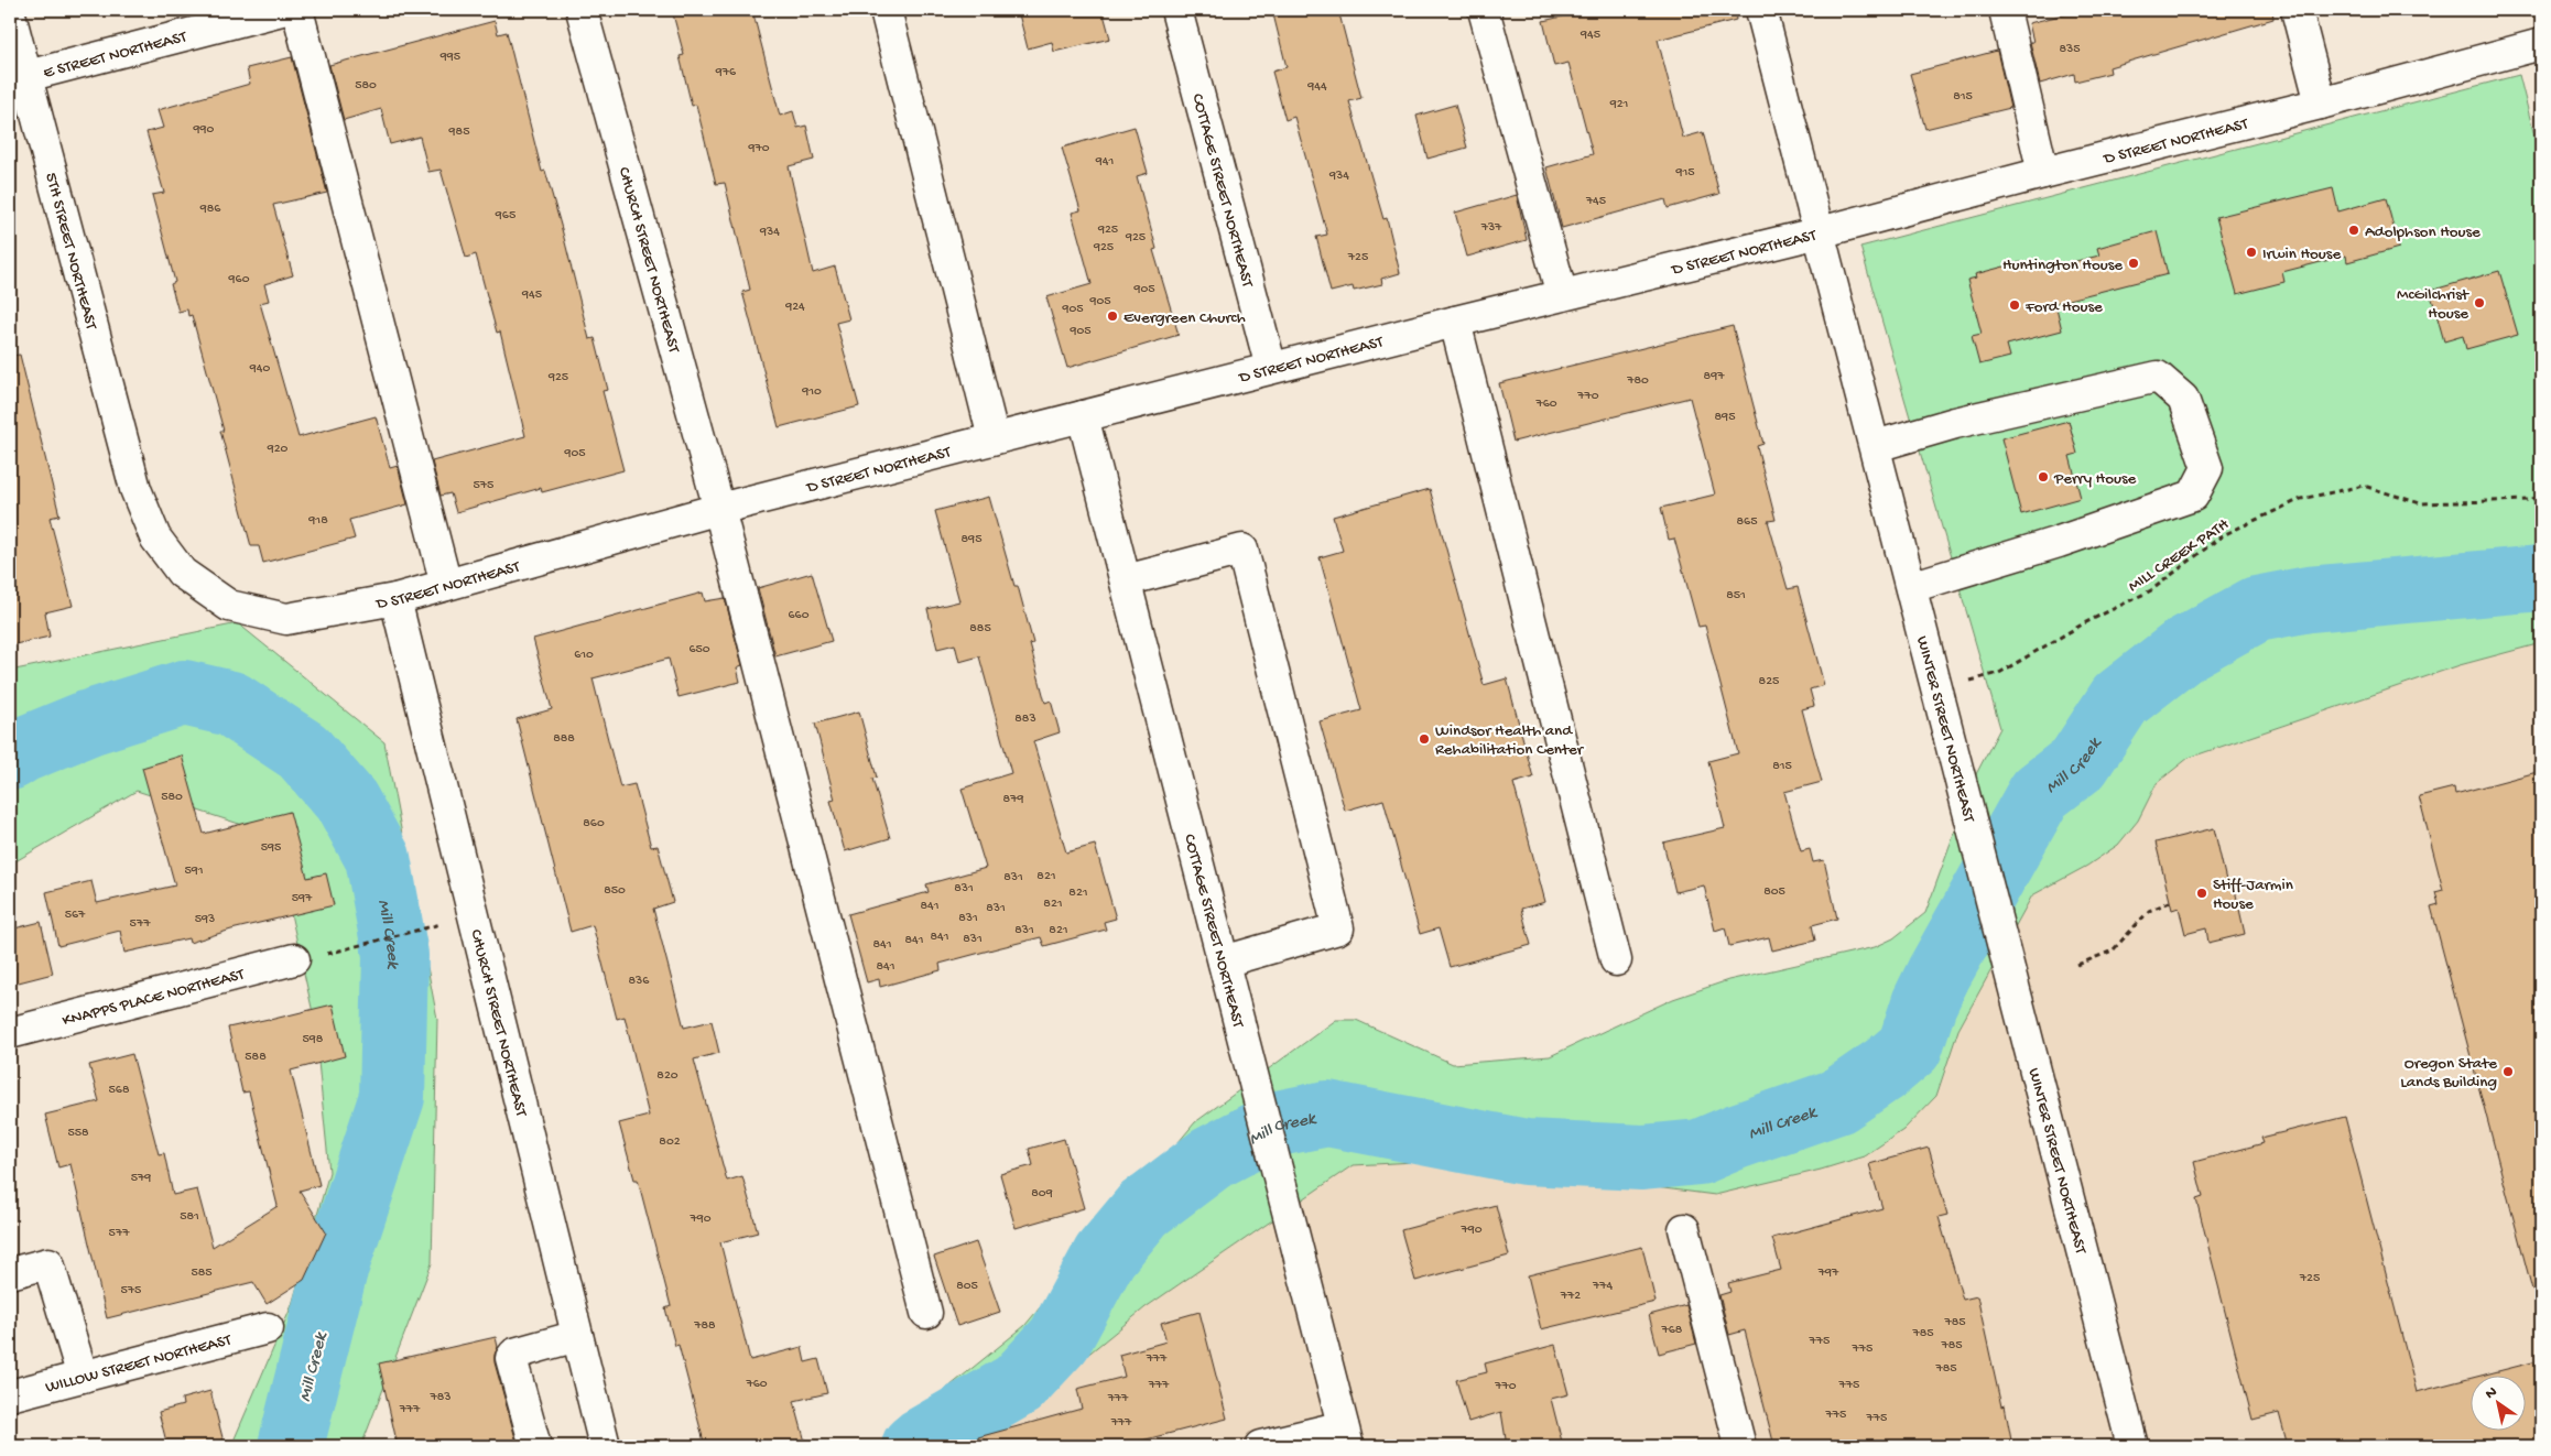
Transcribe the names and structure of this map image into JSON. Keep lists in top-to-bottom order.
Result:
{
  "streets": {
    "street": [
      "E STREET NORTHEAST",
      "D STREET NORTHEAST",
      "COTTAGE STREET NORTHEAST",
      "5TH STREET NORTHEAST",
      "CHURCH STREET NORTHEAST",
      "WINTER STREET NORTHEAST",
      "KNAPPS PLACE NORTHEAST",
      "WILLOW STREET NORTHEAST"
    ],
    "path": ["MILL CREEK PATH"]
  },
  "crossings": [
    ["E STREET NORTHEAST", "5TH STREET NORTHEAST"],
    ["D STREET NORTHEAST", "COTTAGE STREET NORTHEAST"],
    ["D STREET NORTHEAST", "5TH STREET NORTHEAST"],
    ["D STREET NORTHEAST", "CHURCH STREET NORTHEAST"],
    ["D STREET NORTHEAST", "WINTER STREET NORTHEAST"],
    ["MILL CREEK PATH", "WINTER STREET NORTHEAST"]
  ],
  "water": ["Mill Creek"],
  "places": [
    "Adolphson House",
    "Irwin House",
    "Huntington House",
    "McGilchrist House",
    "Ford House",
    "Evergreen Church",
    "Perry House",
    "Windsor Health and Rehabilitation Center",
    "Stiff-Jarmin House",
    "Oregon State Lands Building"
  ],
  "house_numbers": [
    "945",
    "835",
    "995",
    "976",
    "580",
    "944",
    "815",
    "921",
    "990",
    "985",
    "970",
    "941",
    "915",
    "934",
    "745",
    "986",
    "965",
    "737",
    "925",
    "934",
    "925",
    "925",
    "725",
    "960",
    "905",
    "945",
    "905",
    "924",
    "905",
    "905",
    "940",
    "897",
    "925",
    "780",
    "910",
    "770",
    "760",
    "895",
    "920",
    "905",
    "575",
    "918",
    "865",
    "895",
    "851",
    "660",
    "885",
    "650",
    "610",
    "825",
    "883",
    "888",
    "815",
    "580",
    "879",
    "860",
    "595",
    "591",
    "821",
    "831",
    "831",
    "850",
    "805",
    "821",
    "597",
    "821",
    "841",
    "831",
    "567",
    "831",
    "593",
    "577",
    "831",
    "821",
    "841",
    "831",
    "841",
    "841",
    "841",
    "836",
    "598",
    "588",
    "820",
    "568",
    "558",
    "802",
    "579",
    "809",
    "581",
    "790",
    "790",
    "577",
    "585",
    "797",
    "725",
    "805",
    "774",
    "575",
    "772",
    "785",
    "788",
    "768",
    "785",
    "775",
    "785",
    "775",
    "777",
    "785",
    "760",
    "777",
    "775",
    "770",
    "783",
    "777",
    "777",
    "775",
    "775",
    "777"
  ],
  "north": "top left"
}
